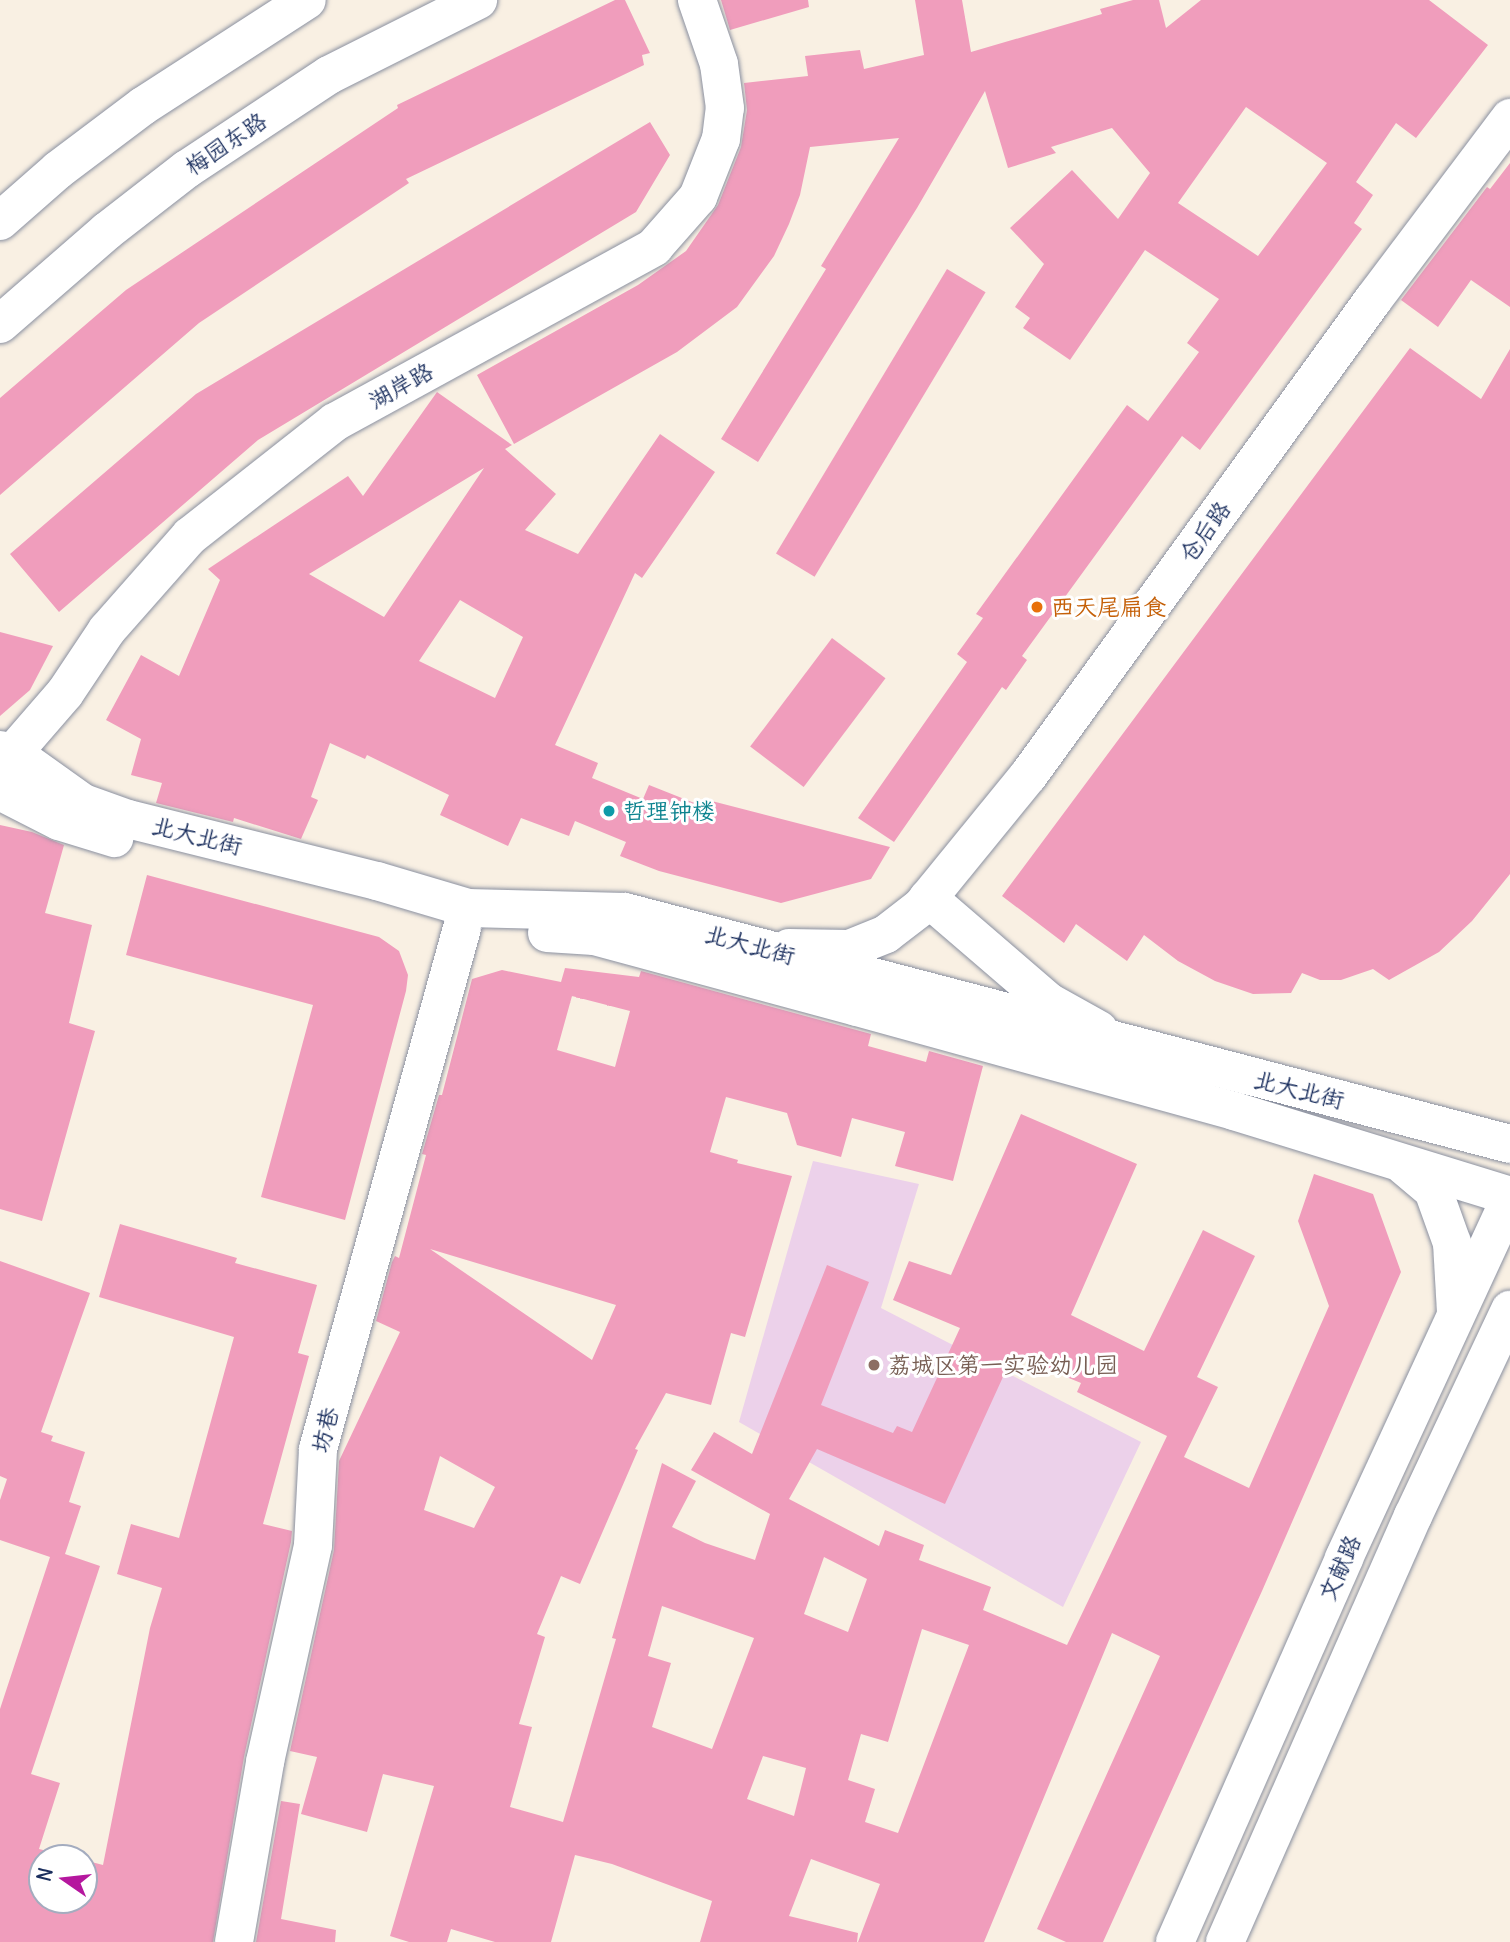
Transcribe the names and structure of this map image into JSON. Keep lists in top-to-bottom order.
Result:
{
  "streets": {
    "main road": [
      "梅园东路",
      "湖岸路",
      "仓后路",
      "北大北街",
      "坊巷",
      "文献路"
    ]
  },
  "crossings": [
    ["湖岸路", "北大北街"],
    ["仓后路", "北大北街"],
    ["北大北街", "坊巷"],
    ["北大北街", "文献路"]
  ],
  "places": ["西天尾扁食", "哲理钟楼", "荔城区第一实验幼儿园"],
  "north": "left"
}
